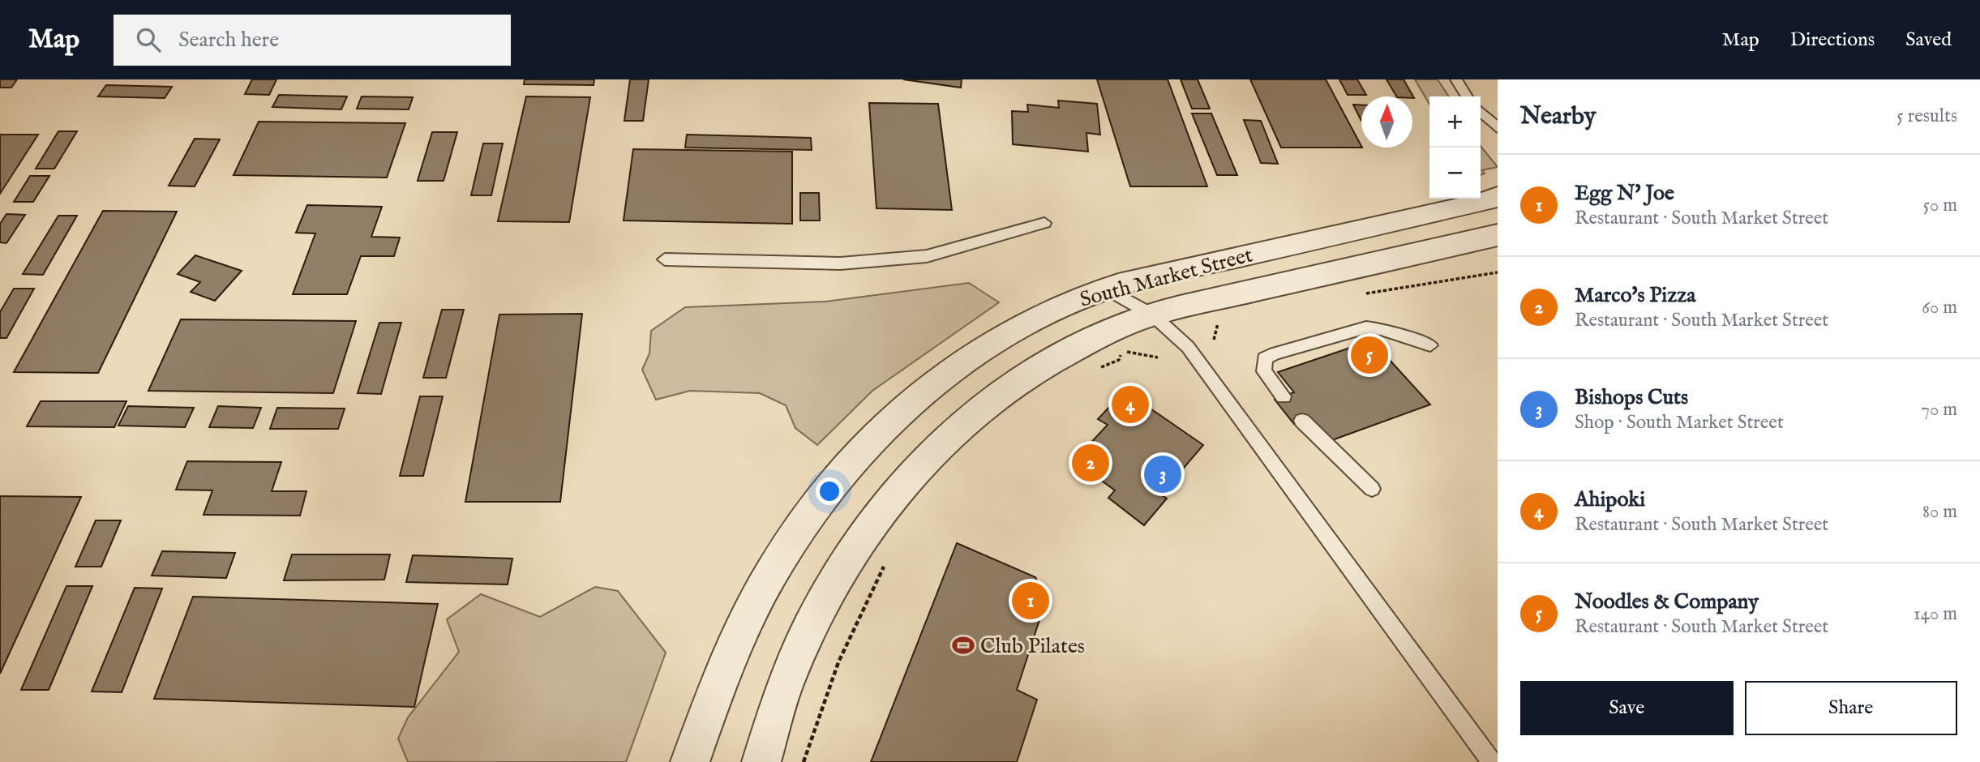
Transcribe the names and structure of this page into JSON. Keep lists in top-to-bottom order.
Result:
{
  "streets": {
    "street": ["South Market Street"]
  },
  "places": {
    "sports": ["Club Pilates"]
  },
  "north": "top",
  "page": {
    "header": "Map",
    "search": "Search here",
    "nav": ["Map", "Directions", "Saved"],
    "heading": ["Nearby", "5 results"],
    "map_buttons": ["+", "−"],
    "list": [
      {
        "mark": "1",
        "name": "Egg N' Joe",
        "note": "Restaurant · South Market Street",
        "value": "50 m"
      },
      {
        "mark": "2",
        "name": "Marco's Pizza",
        "note": "Restaurant · South Market Street",
        "value": "60 m"
      },
      {
        "mark": "3",
        "name": "Bishops Cuts",
        "note": "Shop · South Market Street",
        "value": "70 m"
      },
      {
        "mark": "4",
        "name": "Ahipoki",
        "note": "Restaurant · South Market Street",
        "value": "80 m"
      },
      {
        "mark": "5",
        "name": "Noodles & Company",
        "note": "Restaurant · South Market Street",
        "value": "140 m"
      }
    ],
    "pins": [
      "5",
      "4",
      "2",
      "3",
      "1"
    ],
    "buttons": ["Save", "Share"]
  }
}
